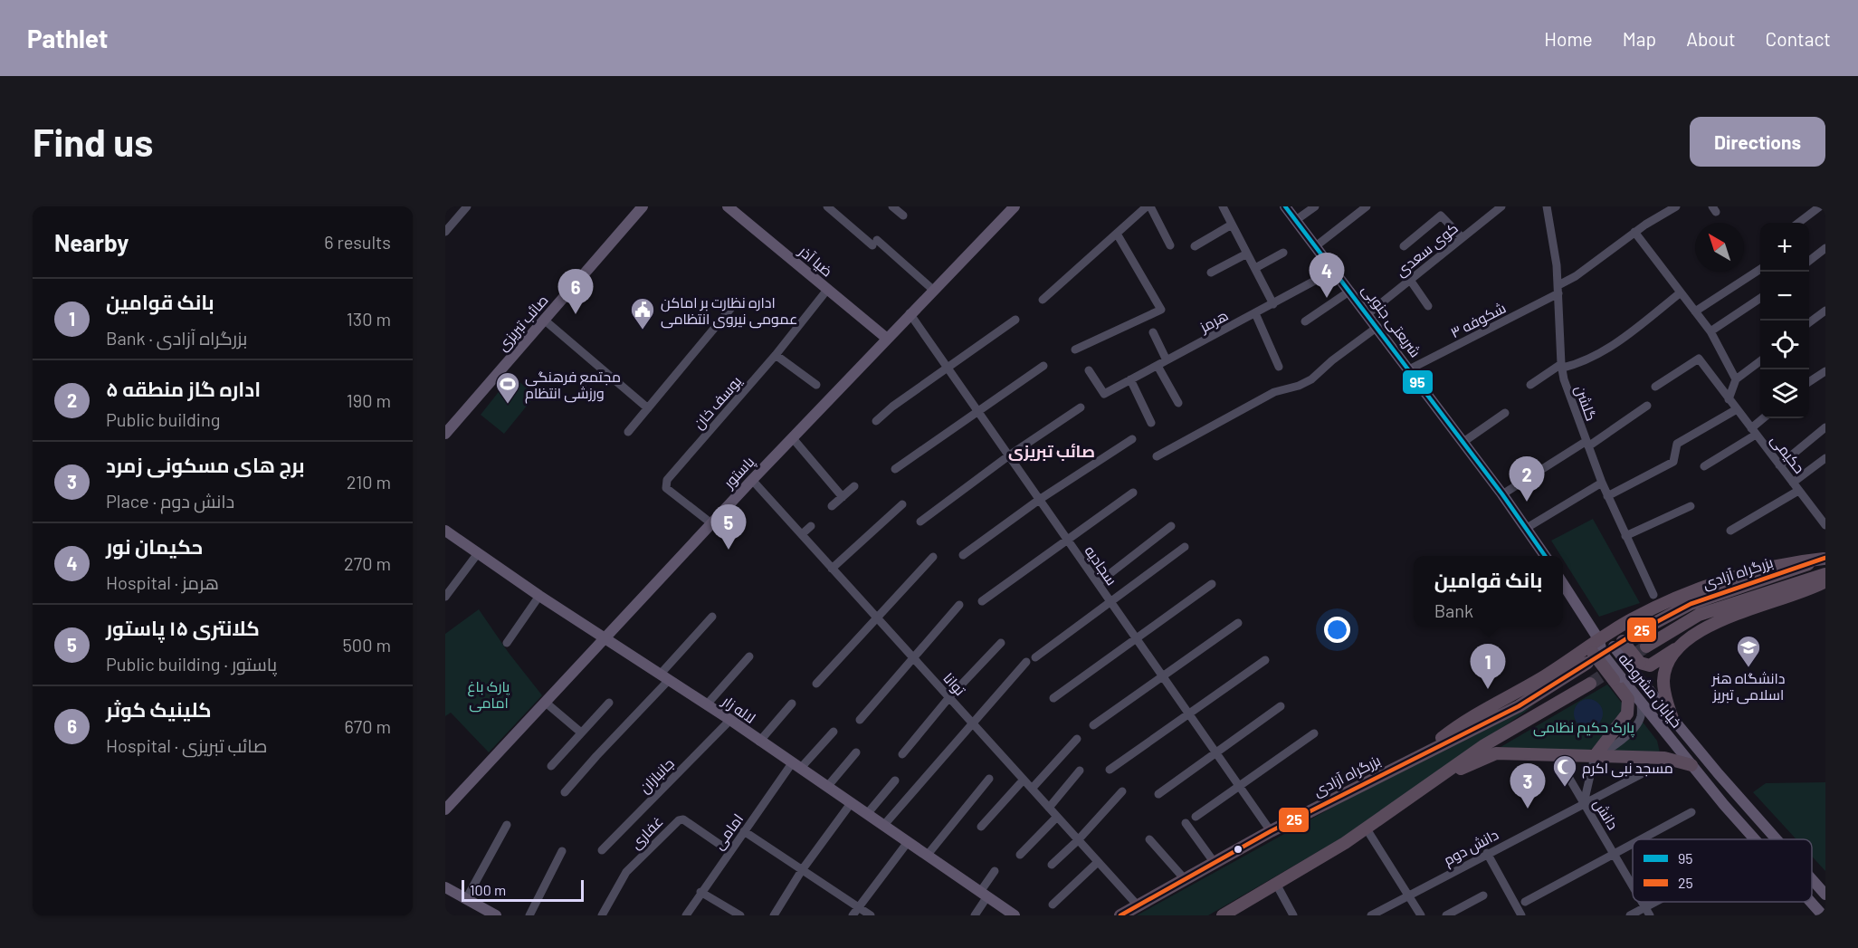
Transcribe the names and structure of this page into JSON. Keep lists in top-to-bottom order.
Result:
{
  "streets": {
    "highway": ["بزرگراه آزادی"],
    "main road": [
      "ضیا آذر",
      "شریعتی جنوبی",
      "صائب تبریزی",
      "پاستور",
      "خیابان مشروطه",
      "لاله زار"
    ],
    "street": [
      "کوی سعدی",
      "شکوفه ۳",
      "هرمز",
      "یوسف خان",
      "گلشن",
      "حکیمی",
      "سجادیه",
      "توانا",
      "جانبازان",
      "دانش",
      "امامی",
      "غفاری",
      "دانش دوم"
    ]
  },
  "crossings": [
    ["کوی سعدی", "شریعتی جنوبی"],
    ["ضیا آذر", "یوسف خان"],
    ["ضیا آذر", "پاستور"],
    ["شکوفه ۳", "شریعتی جنوبی"],
    ["شکوفه ۳", "گلشن"],
    ["هرمز", "شریعتی جنوبی"],
    ["یوسف خان", "پاستور"],
    ["پاستور", "سجادیه"],
    ["پاستور", "توانا"],
    ["پاستور", "لاله زار"],
    ["سجادیه", "بزرگراه آزادی"],
    ["بزرگراه آزادی", "توانا"],
    ["بزرگراه آزادی", "خیابان مشروطه"],
    ["لاله زار", "جانبازان"],
    ["لاله زار", "امامی"],
    ["دانش", "دانش دوم"],
    ["امامی", "غفاری"]
  ],
  "districts": ["صائب تبریزی"],
  "parks": ["پارک باغ امامی", "پارک حکیم نظامی"],
  "places": {
    "public building": ["اداره نظارت بر اماکن عمومی نیروی انتظامی"],
    "sports": ["مجتمع فرهنگی ورزشی انتظام"],
    "school or university": ["دانشگاه هنر اسلامی تبریز"],
    "mosque": ["مسجد نبی اکرم"]
  },
  "lines": ["transit line 95", "transit line 25"],
  "legend": ["95", "25"],
  "scale_bar": "100 m",
  "north": "top left",
  "page": {
    "header": "Pathlet",
    "nav": [
      "Home",
      "Map",
      "About",
      "Contact"
    ],
    "buttons": "Directions",
    "title": "Find us",
    "heading": ["Nearby", "6 results"],
    "map_buttons": ["+", "−"],
    "pins": [
      "4",
      "6",
      "2",
      "5",
      "1",
      "3"
    ],
    "list": [
      {
        "mark": "1",
        "name": "بانک قوامین",
        "note": "Bank · بزرگراه آزادی",
        "value": "130 m"
      },
      {
        "mark": "2",
        "name": "اداره گاز منطقه ۵",
        "note": "Public building",
        "value": "190 m"
      },
      {
        "mark": "3",
        "name": "برج های مسکونی زمرد",
        "note": "Place · دانش دوم",
        "value": "210 m"
      },
      {
        "mark": "4",
        "name": "حکیمان نور",
        "note": "Hospital · هرمز",
        "value": "270 m"
      },
      {
        "mark": "5",
        "name": "کلانتری ۱۵ پاستور",
        "note": "Public building · پاستور",
        "value": "500 m"
      },
      {
        "mark": "6",
        "name": "کلینیک کوثر",
        "note": "Hospital · صائب تبریزی",
        "value": "670 m"
      }
    ],
    "popup": ["بانک قوامین", "Bank"],
    "scale": "100 m"
  }
}
